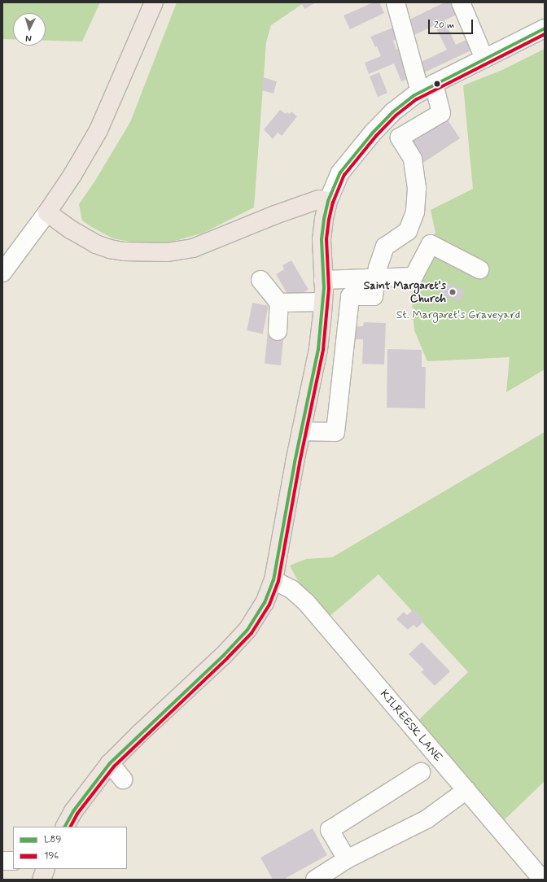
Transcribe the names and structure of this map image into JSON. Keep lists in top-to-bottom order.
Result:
{
  "streets": {
    "street": ["KILREESK LANE"]
  },
  "parks": ["St. Margaret's Graveyard"],
  "places": ["Saint Margaret's Church"],
  "lines": ["transit line L89", "transit line 196"],
  "legend": ["L89", "196"],
  "scale_bar": "20 m",
  "north": "bottom"
}
